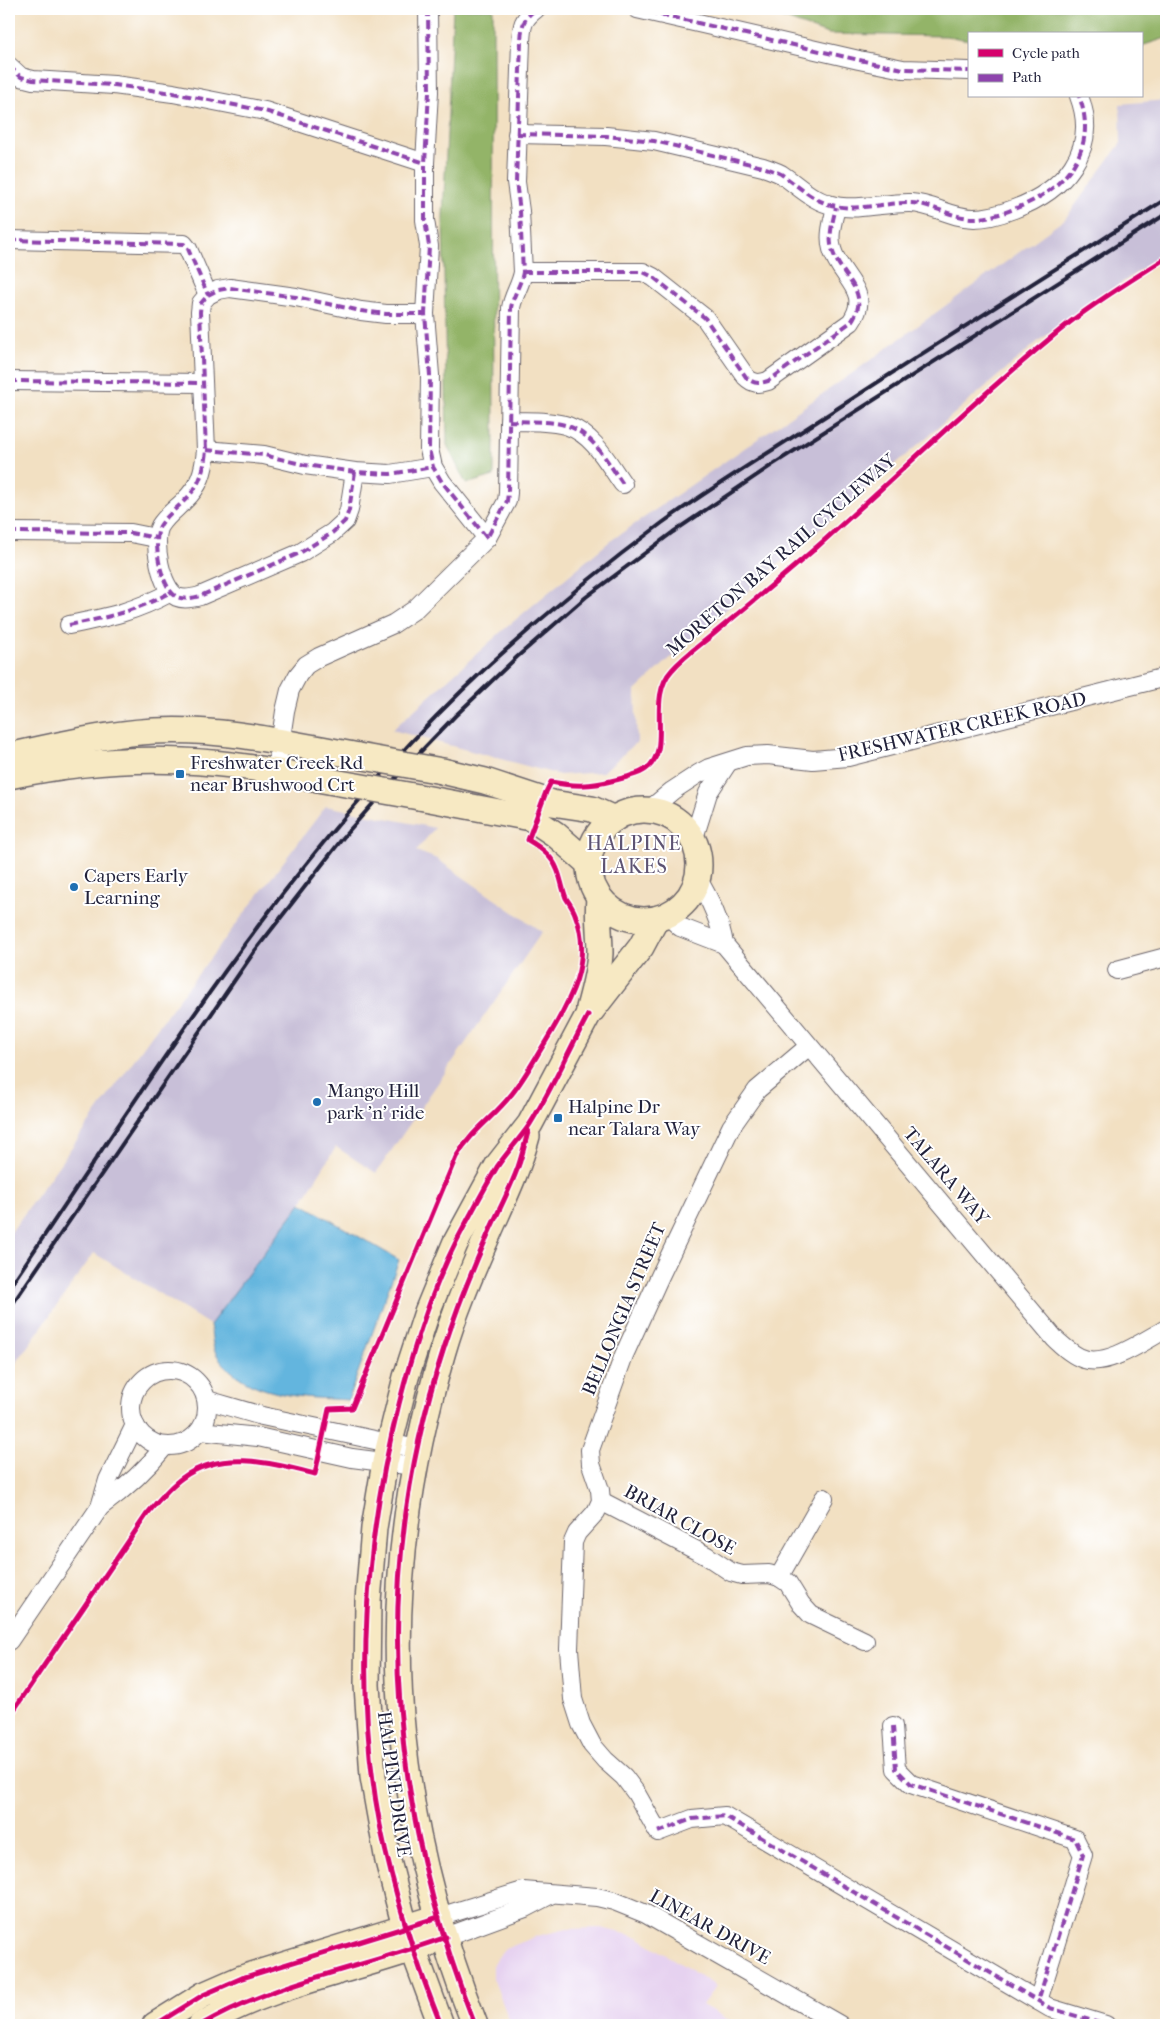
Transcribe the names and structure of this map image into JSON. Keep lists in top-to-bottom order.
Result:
{
  "streets": {
    "main road": ["HALPINE DRIVE"],
    "street": [
      "FRESHWATER CREEK ROAD",
      "TALARA WAY",
      "BELLONGIA STREET",
      "BRIAR CLOSE",
      "LINEAR DRIVE"
    ],
    "cycle path": ["MORETON BAY RAIL CYCLEWAY"]
  },
  "crossings": [
    ["FRESHWATER CREEK ROAD", "TALARA WAY"],
    ["FRESHWATER CREEK ROAD", "HALPINE DRIVE"],
    ["TALARA WAY", "BELLONGIA STREET"],
    ["TALARA WAY", "HALPINE DRIVE"],
    ["BELLONGIA STREET", "BRIAR CLOSE"],
    ["HALPINE DRIVE", "LINEAR DRIVE"]
  ],
  "districts": ["HALPINE LAKES"],
  "places": {
    "transit": ["Freshwater Creek Rd near Brushwood Crt", "Halpine Dr near Talara Way"],
    "other": ["Capers Early Learning", "Mango Hill park 'n' ride"]
  },
  "legend": ["Cycle path", "Path"]
}
